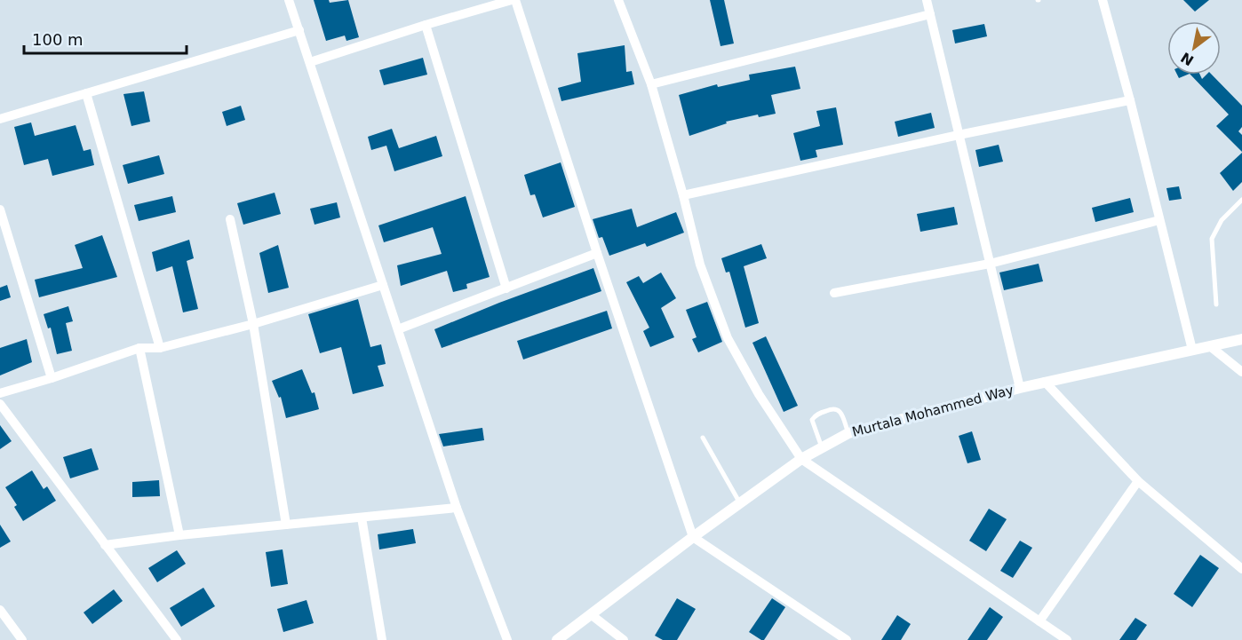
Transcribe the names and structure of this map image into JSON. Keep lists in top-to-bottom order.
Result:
{
  "streets": {
    "street": ["Murtala Mohammed Way"]
  },
  "scale_bar": "100 m",
  "north": "bottom left"
}
